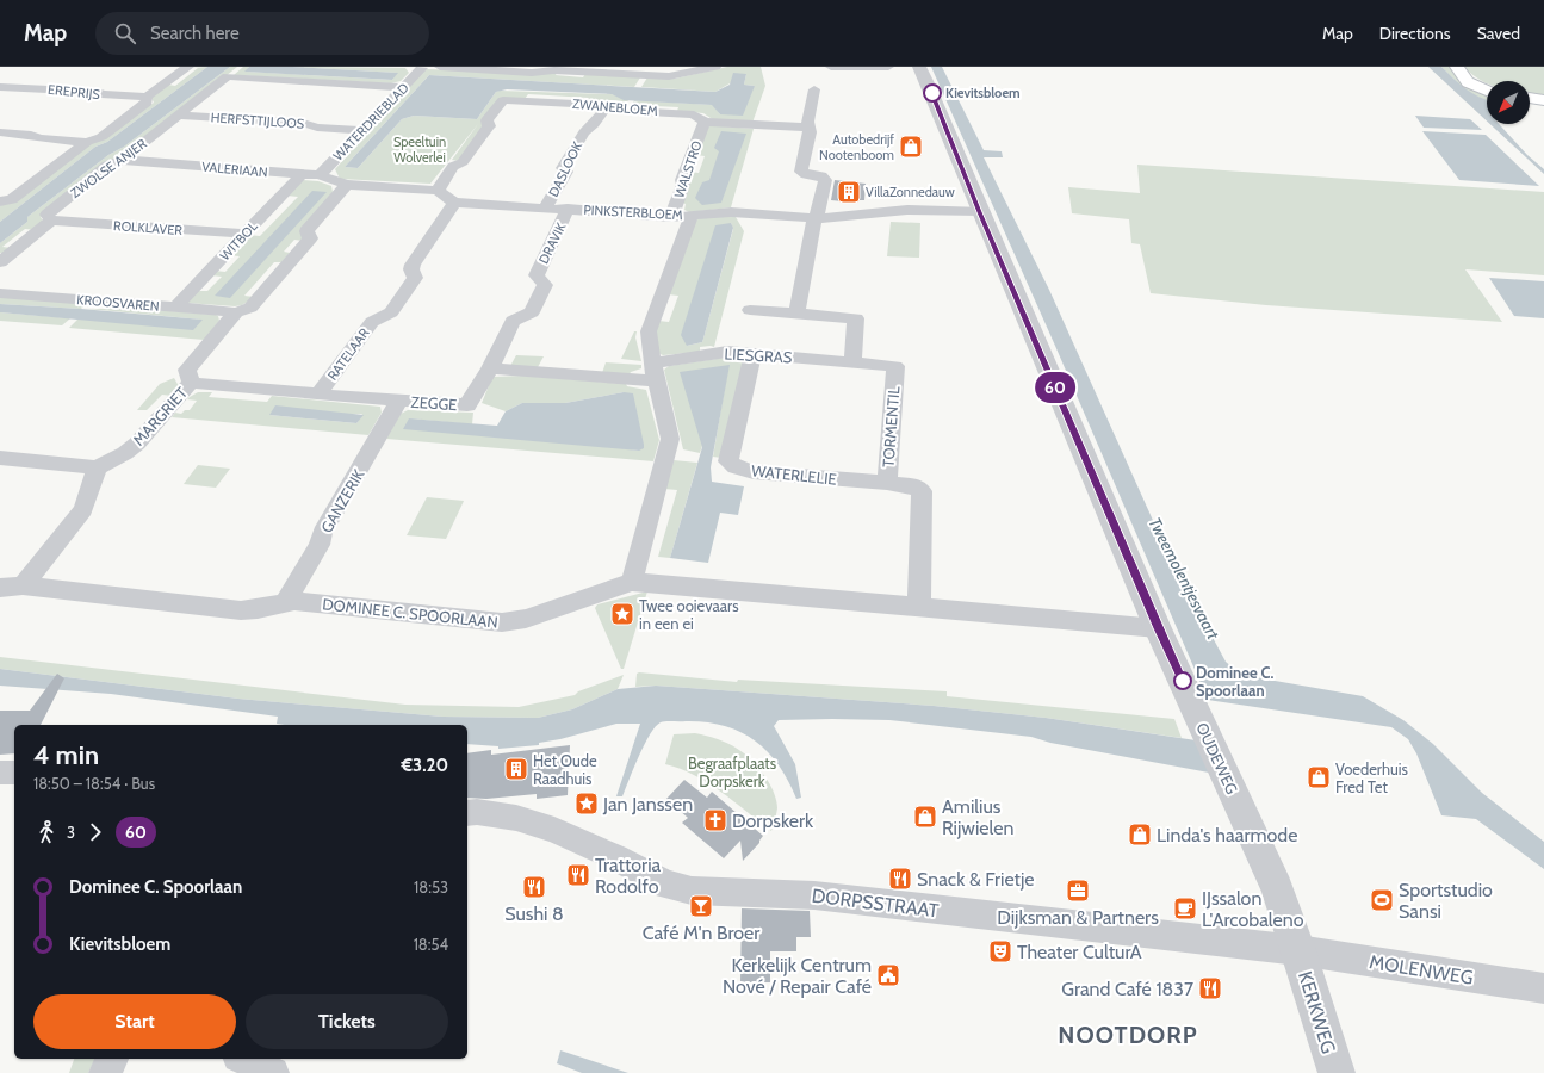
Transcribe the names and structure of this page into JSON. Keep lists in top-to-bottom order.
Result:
{
  "streets": {
    "street": [
      "EREPRIJS",
      "ZWANEBLOEM",
      "HERFSTTIJLOOS",
      "WATERDRIEBLAD",
      "ZWOLSE ANJER",
      "VALERIAAN",
      "DASLOOK",
      "WALSTRO",
      "PINKSTERBLOEM",
      "ROLKLAVER",
      "WITBOL",
      "DRAVIK",
      "KROOSVAREN",
      "RATELAAR",
      "LIESGRAS",
      "ZEGGE",
      "MARGRIET",
      "TORMENTIL",
      "WATERLELIE",
      "GANZERIK",
      "DOMINEE C. SPOORLAAN",
      "OUDEWEG",
      "DORPSSTRAAT",
      "MOLENWEG",
      "KERKWEG"
    ]
  },
  "crossings": [
    ["EREPRIJS", "ZWOLSE ANJER"],
    ["ZWANEBLOEM", "DASLOOK"],
    ["ZWANEBLOEM", "WALSTRO"],
    ["HERFSTTIJLOOS", "WATERDRIEBLAD"],
    ["HERFSTTIJLOOS", "ZWOLSE ANJER"],
    ["WATERDRIEBLAD", "ZWOLSE ANJER"],
    ["WATERDRIEBLAD", "VALERIAAN"],
    ["ZWOLSE ANJER", "VALERIAAN"],
    ["ZWOLSE ANJER", "ROLKLAVER"],
    ["VALERIAAN", "WITBOL"],
    ["VALERIAAN", "MARGRIET"],
    ["DASLOOK", "PINKSTERBLOEM"],
    ["WALSTRO", "PINKSTERBLOEM"],
    ["PINKSTERBLOEM", "DRAVIK"],
    ["PINKSTERBLOEM", "RATELAAR"],
    ["PINKSTERBLOEM", "OUDEWEG"],
    ["ROLKLAVER", "WITBOL"],
    ["WITBOL", "KROOSVAREN"],
    ["DRAVIK", "ZEGGE"],
    ["KROOSVAREN", "MARGRIET"],
    ["RATELAAR", "ZEGGE"],
    ["LIESGRAS", "TORMENTIL"],
    ["LIESGRAS", "WATERLELIE"],
    ["ZEGGE", "MARGRIET"],
    ["ZEGGE", "GANZERIK"],
    ["TORMENTIL", "WATERLELIE"],
    ["TORMENTIL", "DOMINEE C. SPOORLAAN"],
    ["GANZERIK", "DOMINEE C. SPOORLAAN"],
    ["DOMINEE C. SPOORLAAN", "OUDEWEG"],
    ["OUDEWEG", "DORPSSTRAAT"],
    ["OUDEWEG", "MOLENWEG"],
    ["OUDEWEG", "KERKWEG"],
    ["DORPSSTRAAT", "MOLENWEG"],
    ["DORPSSTRAAT", "KERKWEG"],
    ["MOLENWEG", "KERKWEG"]
  ],
  "districts": ["NOOTDORP"],
  "water": ["Tweemolentjesvaart"],
  "parks": ["Speeltuin Wolverlei", "Begraafplaats Dorpskerk"],
  "places": {
    "other": ["Kievitsbloem", "Dominee C. Spoorlaan"],
    "shop": [
      "Autobedrijf Nootenboom",
      "Voederhuis Fred Tet",
      "Amilius Rijwielen",
      "Linda's haarmode"
    ],
    "building": ["VillaZonnedauw", "Het Oude Raadhuis"],
    "place": ["Twee ooievaars in een ei", "Jan Janssen"],
    "church": ["Dorpskerk"],
    "restaurant": [
      "Trattoria Rodolfo",
      "Snack & Frietje",
      "Sushi 8",
      "Grand Café 1837"
    ],
    "office": ["Dijksman & Partners"],
    "sports": ["Sportstudio Sansi"],
    "bar": ["Café M'n Broer"],
    "cafe": ["IJssalon L'Arcobaleno"],
    "theatre": ["Theater CulturA"],
    "public building": ["Kerkelijk Centrum Nové / Repair Café"]
  },
  "lines": ["bus line 60"],
  "north": "bottom left",
  "page": {
    "header": "Map",
    "search": "Search here",
    "nav": ["Map", "Directions", "Saved"],
    "on_map": "60",
    "heading": ["4 min", "18:50 – 18:54 · Bus", "€3.20"],
    "legs": ["3", "60"],
    "list": [
      {
        "name": "Dominee C. Spoorlaan",
        "value": "18:53"
      },
      {
        "name": "Kievitsbloem",
        "value": "18:54"
      }
    ],
    "buttons": ["Start", "Tickets"]
  }
}
